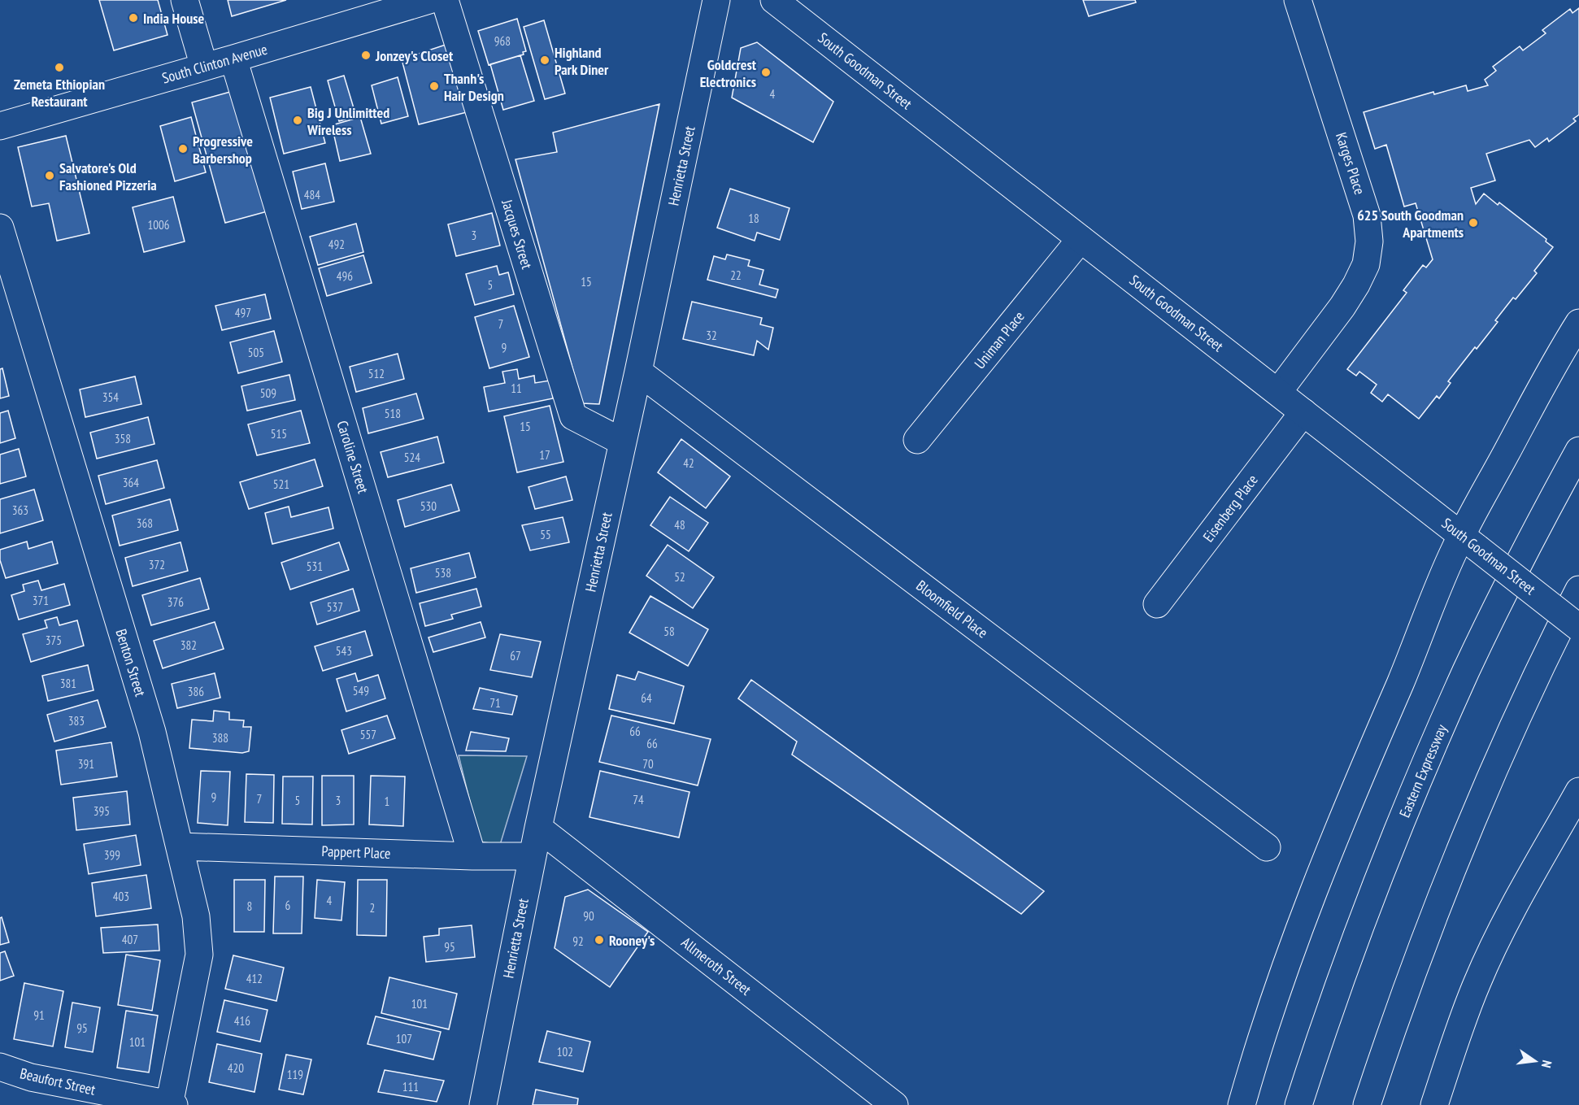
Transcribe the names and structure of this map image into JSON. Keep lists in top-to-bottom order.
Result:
{
  "streets": {
    "main road": [
      "South Clinton Avenue",
      "South Goodman Street",
      "Karges Place",
      "Henrietta Street",
      "Jacques Street",
      "Uniman Place",
      "Caroline Street",
      "Eisenberg Place",
      "Bloomfield Place",
      "Benton Street",
      "Eastern Expressway",
      "Pappert Place",
      "Allmeroth Street",
      "Beaufort Street"
    ]
  },
  "crossings": [
    ["South Clinton Avenue", "Caroline Street"],
    ["South Goodman Street", "Karges Place"],
    ["South Goodman Street", "Uniman Place"],
    ["South Goodman Street", "Eisenberg Place"],
    ["Henrietta Street", "Jacques Street"],
    ["Henrietta Street", "Bloomfield Place"],
    ["Henrietta Street", "Pappert Place"],
    ["Henrietta Street", "Allmeroth Street"],
    ["Caroline Street", "Pappert Place"],
    ["Benton Street", "Pappert Place"],
    ["Benton Street", "Beaufort Street"]
  ],
  "places": [
    "India House",
    "Jonzey's Closet",
    "Highland Park Diner",
    "Zemeta Ethiopian Restaurant",
    "Goldcrest Electronics",
    "Thanh's Hair Design",
    "Big J Unlimitted Wireless",
    "Progressive Barbershop",
    "Salvatore's Old Fashioned Pizzeria",
    "625 South Goodman Apartments",
    "Rooney's"
  ],
  "house_numbers": [
    "968",
    "4",
    "484",
    "18",
    "1006",
    "3",
    "492",
    "22",
    "496",
    "15",
    "5",
    "497",
    "7",
    "32",
    "9",
    "505",
    "512",
    "11",
    "509",
    "354",
    "518",
    "15",
    "515",
    "358",
    "17",
    "524",
    "42",
    "364",
    "521",
    "530",
    "363",
    "368",
    "48",
    "55",
    "372",
    "531",
    "538",
    "52",
    "371",
    "376",
    "537",
    "58",
    "375",
    "382",
    "543",
    "67",
    "381",
    "549",
    "386",
    "64",
    "71",
    "383",
    "66",
    "557",
    "388",
    "66",
    "391",
    "70",
    "9",
    "7",
    "74",
    "5",
    "3",
    "1",
    "395",
    "399",
    "403",
    "4",
    "6",
    "8",
    "2",
    "90",
    "407",
    "92",
    "95",
    "412",
    "101",
    "91",
    "416",
    "95",
    "107",
    "101",
    "102",
    "420",
    "119",
    "111"
  ],
  "north": "right"
}
